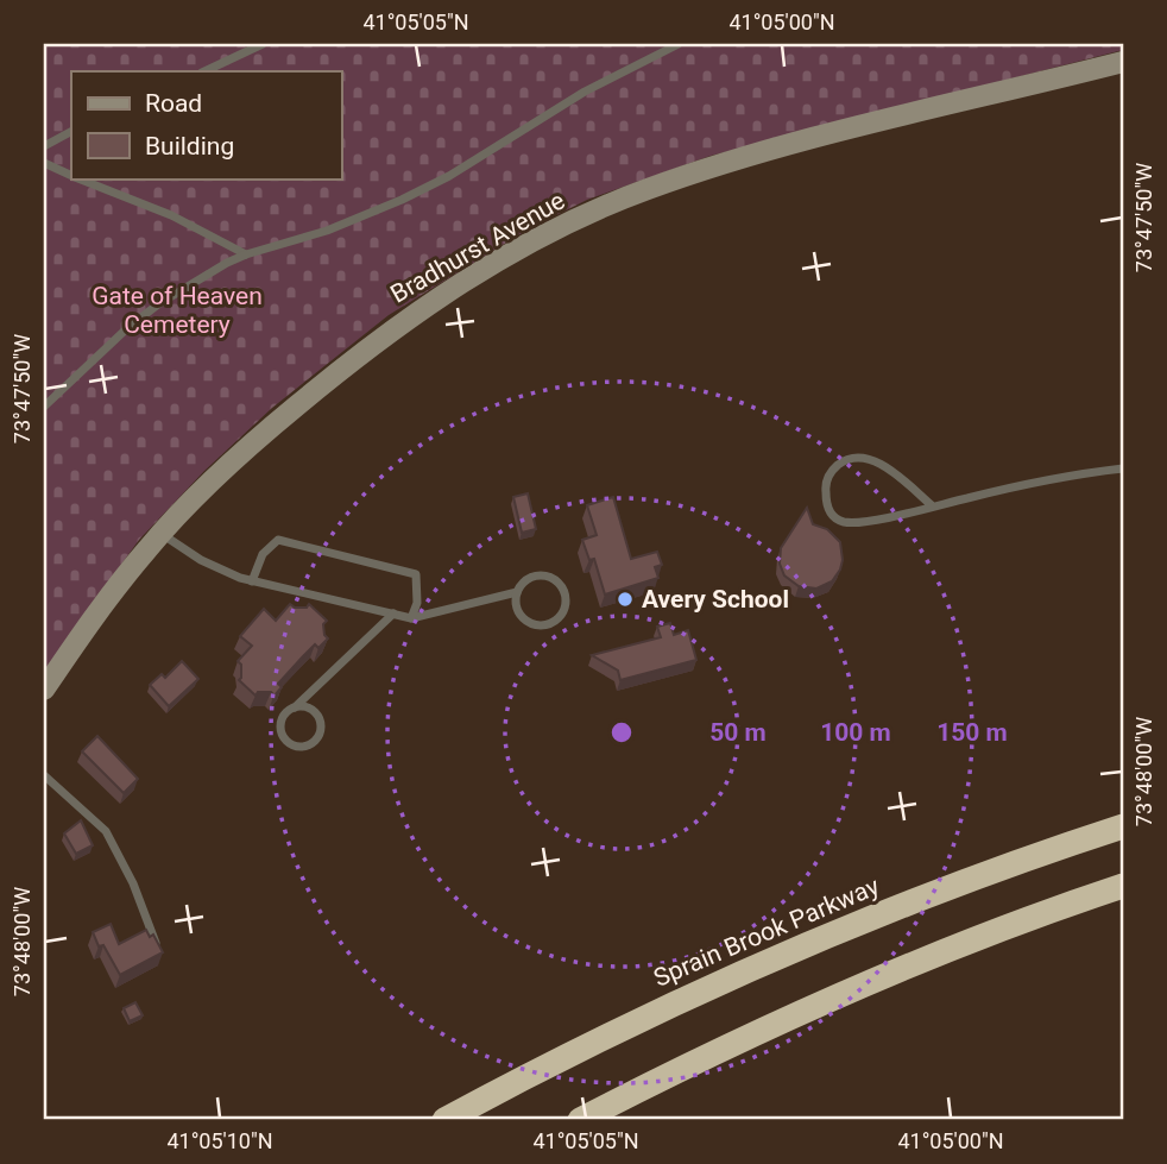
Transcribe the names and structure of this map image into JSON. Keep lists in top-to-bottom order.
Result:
{
  "streets": {
    "highway": ["Sprain Brook Parkway"],
    "main road": ["Bradhurst Avenue"]
  },
  "parks": ["Gate of Heaven Cemetery"],
  "places": ["Avery School"],
  "legend": ["Road", "Building"],
  "coordinates": [
    "41°05'05\"N",
    "41°05'00\"N",
    "73°47'50\"W",
    "73°48'00\"W",
    "41°05'10\"N"
  ],
  "rings": ["50 m", "100 m", "150 m"]
}
